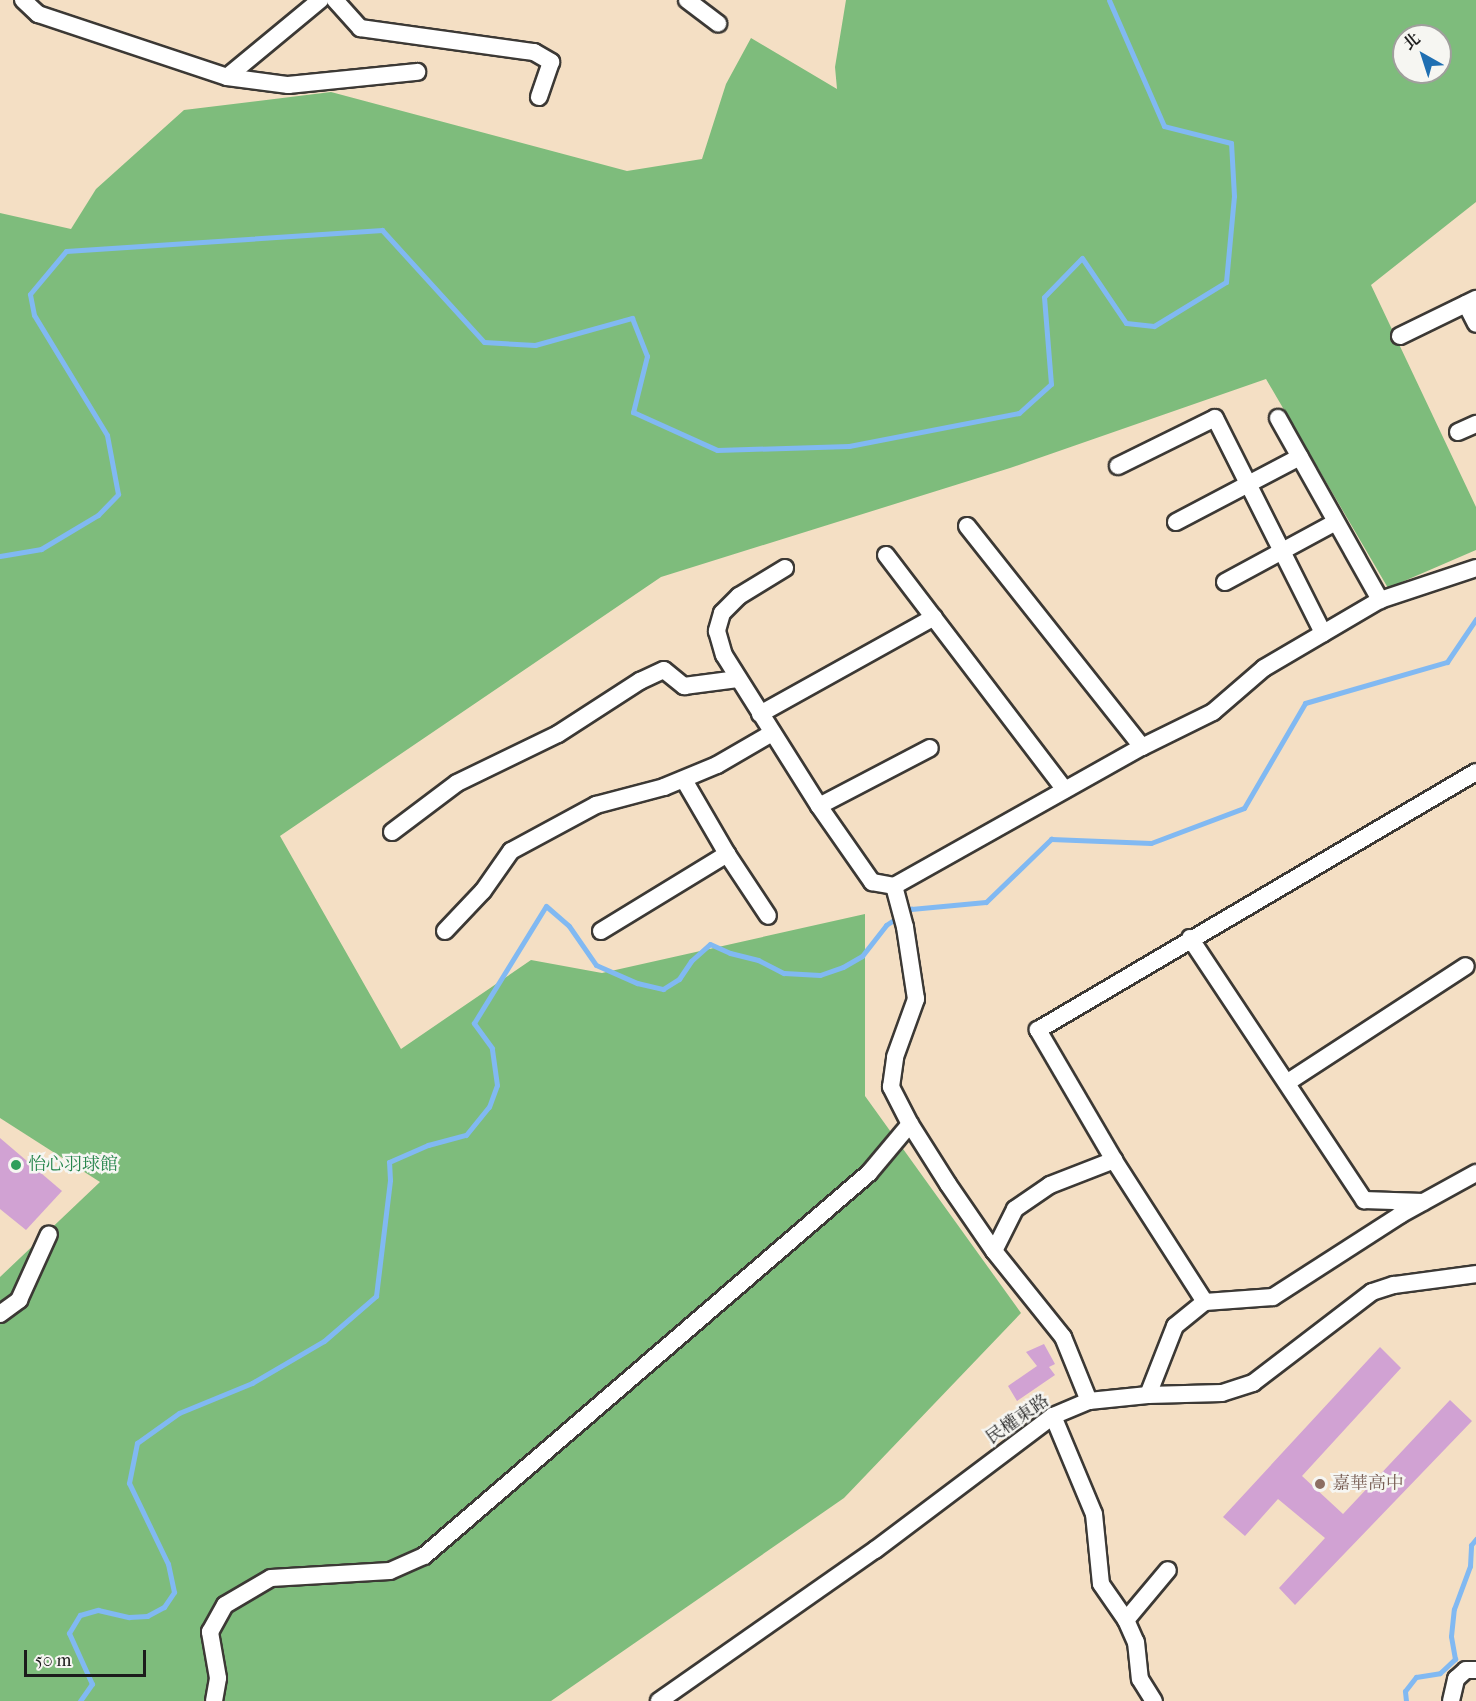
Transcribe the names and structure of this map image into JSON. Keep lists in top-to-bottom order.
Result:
{
  "streets": {
    "street": ["民權東路"]
  },
  "places": ["怡心羽球館", "嘉華高中"],
  "scale_bar": "50 m",
  "north": "top left"
}
